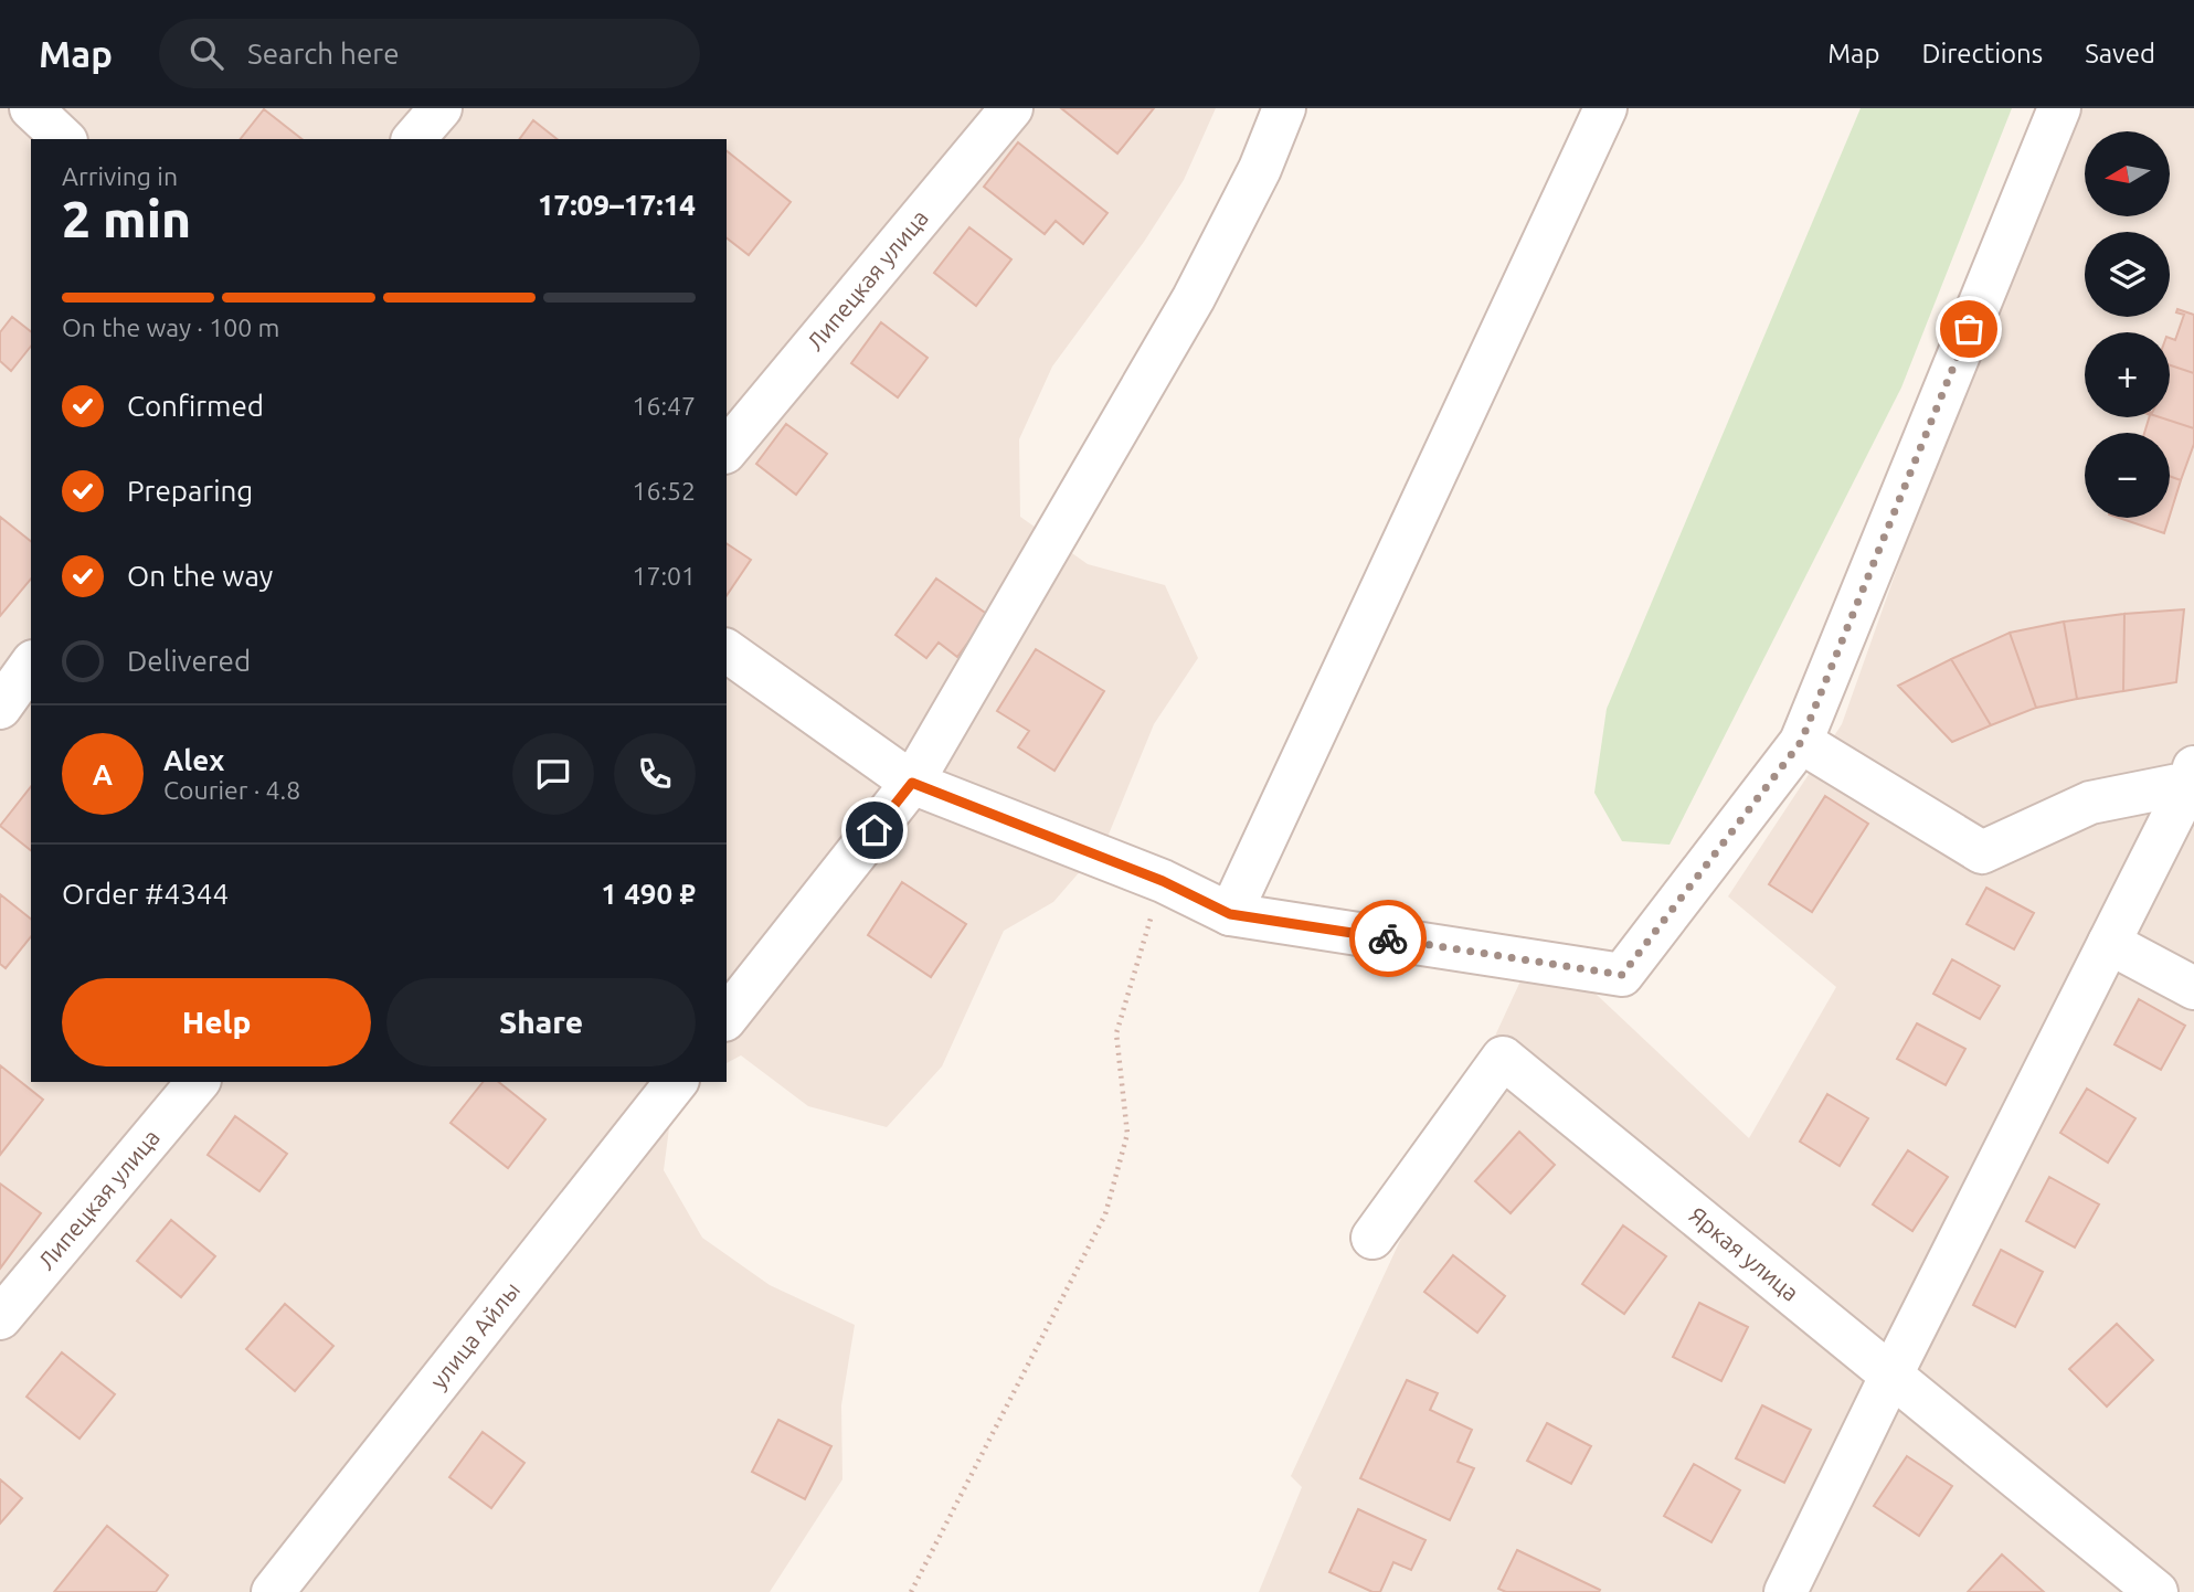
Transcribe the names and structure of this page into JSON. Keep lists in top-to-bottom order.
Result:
{
  "streets": {
    "street": ["Липецкая улица", "Яркая улица", "улица Айлы"]
  },
  "north": "left",
  "page": {
    "header": "Map",
    "search": "Search here",
    "nav": ["Map", "Directions", "Saved"],
    "map_buttons": ["+", "−"],
    "heading": ["2 min", "Arriving in", "17:09–17:14"],
    "panel": [
      "Alex",
      "Courier · 4.8",
      "Order #4344",
      "1 490 ₽"
    ],
    "bar": "On the way · 100 m",
    "list": [
      ["Confirmed", "16:47"],
      ["Preparing", "16:52"],
      ["On the way", "17:01"],
      "Delivered"
    ],
    "round": "A",
    "buttons": ["Help", "Share"]
  }
}
